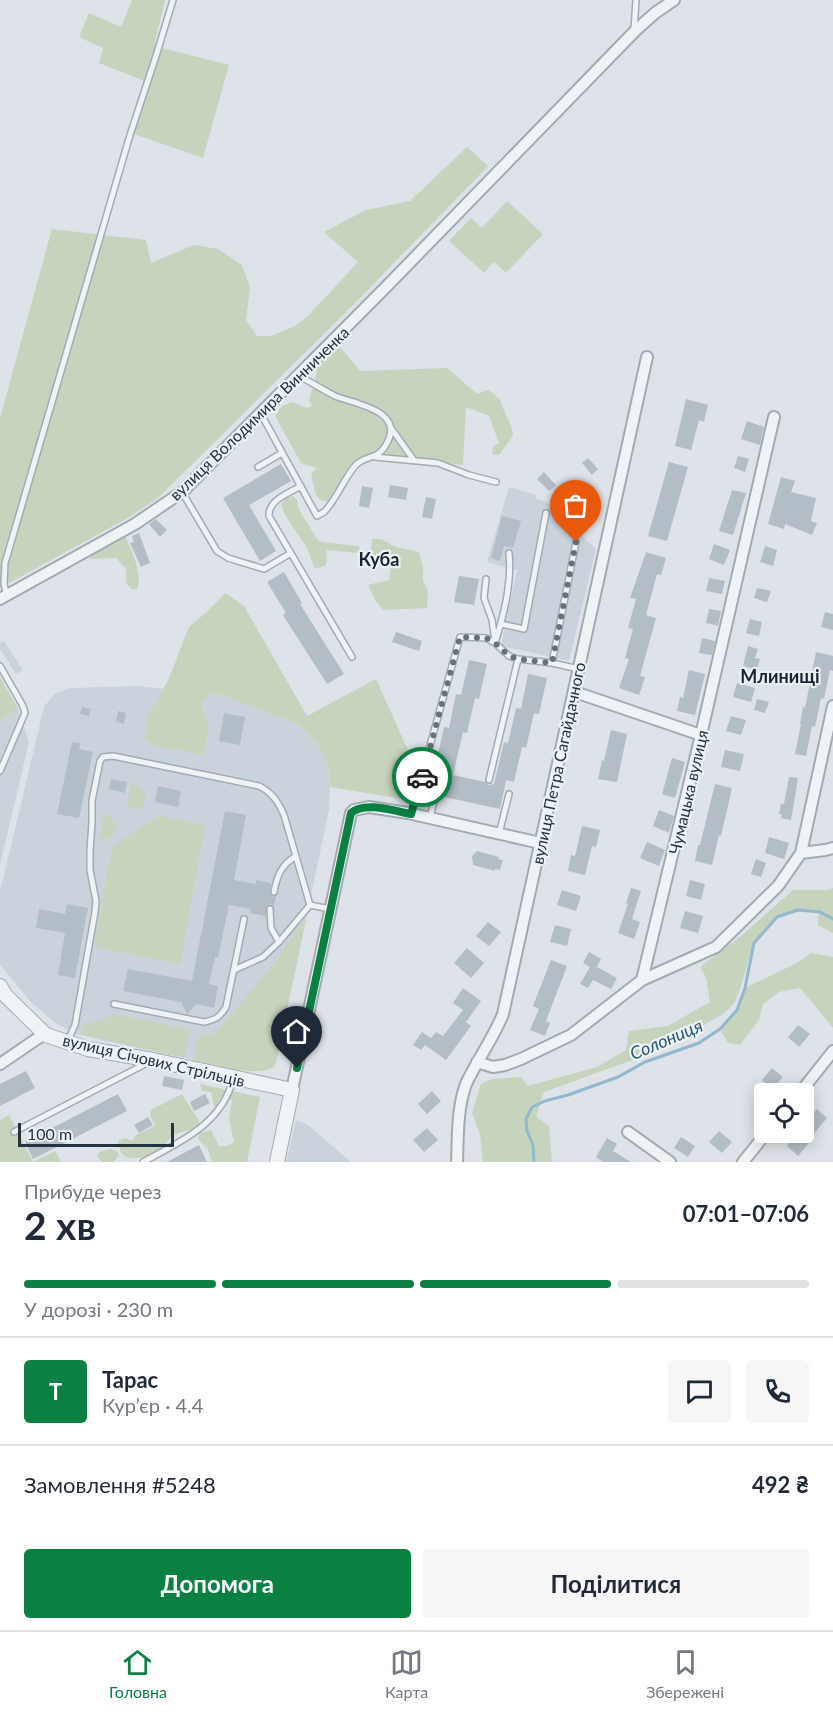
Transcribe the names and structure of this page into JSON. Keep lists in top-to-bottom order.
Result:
{
  "streets": {
    "street": [
      "вулиця Володимира Винниченка",
      "вулиця Петра Сагайдачного",
      "Чумацька вулиця",
      "вулиця Січових Стрільців"
    ]
  },
  "districts": ["Куба", "Млинищі"],
  "water": ["Солониця"],
  "scale_bar": "100 m",
  "page": {
    "scale": "100 m",
    "heading": ["2 хв", "Прибуде через", "07:01–07:06"],
    "panel": [
      "Тарас",
      "Кур’єр · 4.4",
      "Замовлення #5248",
      "492 ₴"
    ],
    "bar": "У дорозі · 230 m",
    "round": "Т",
    "buttons": ["Допомога", "Поділитися"],
    "tabs": ["Головна", "Карта", "Збережені"]
  }
}
